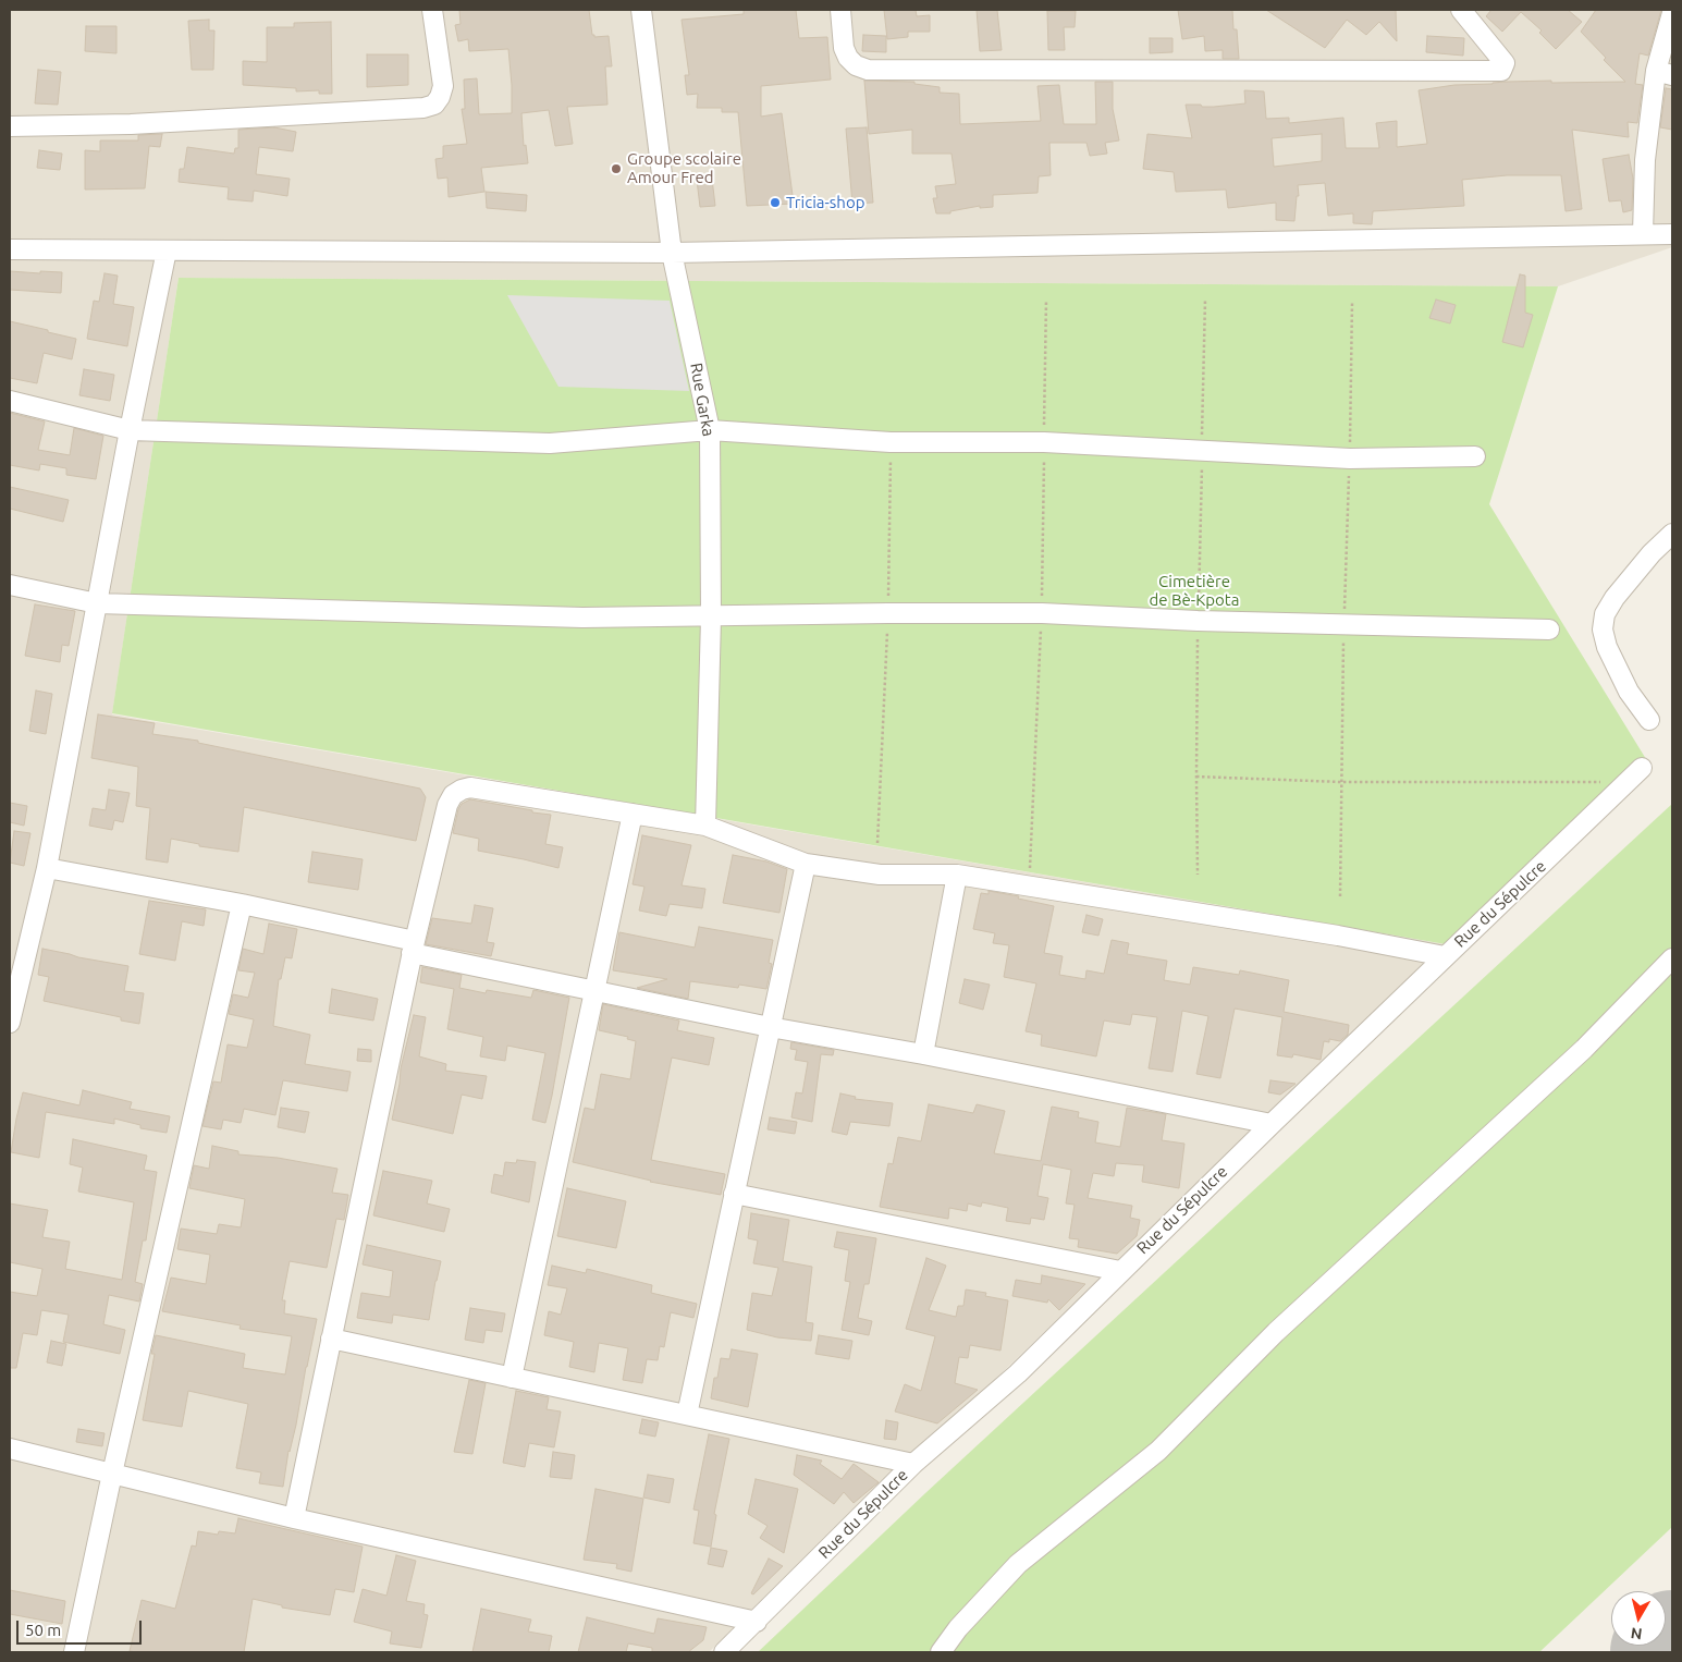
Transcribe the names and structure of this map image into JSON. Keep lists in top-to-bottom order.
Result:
{
  "streets": {
    "street": ["Rue Garka", "Rue du Sépulcre"]
  },
  "parks": ["Cimetière de Bè-Kpota"],
  "places": ["Groupe scolaire Amour Fred", "Tricia-shop"],
  "scale_bar": "50 m",
  "north": "bottom"
}
